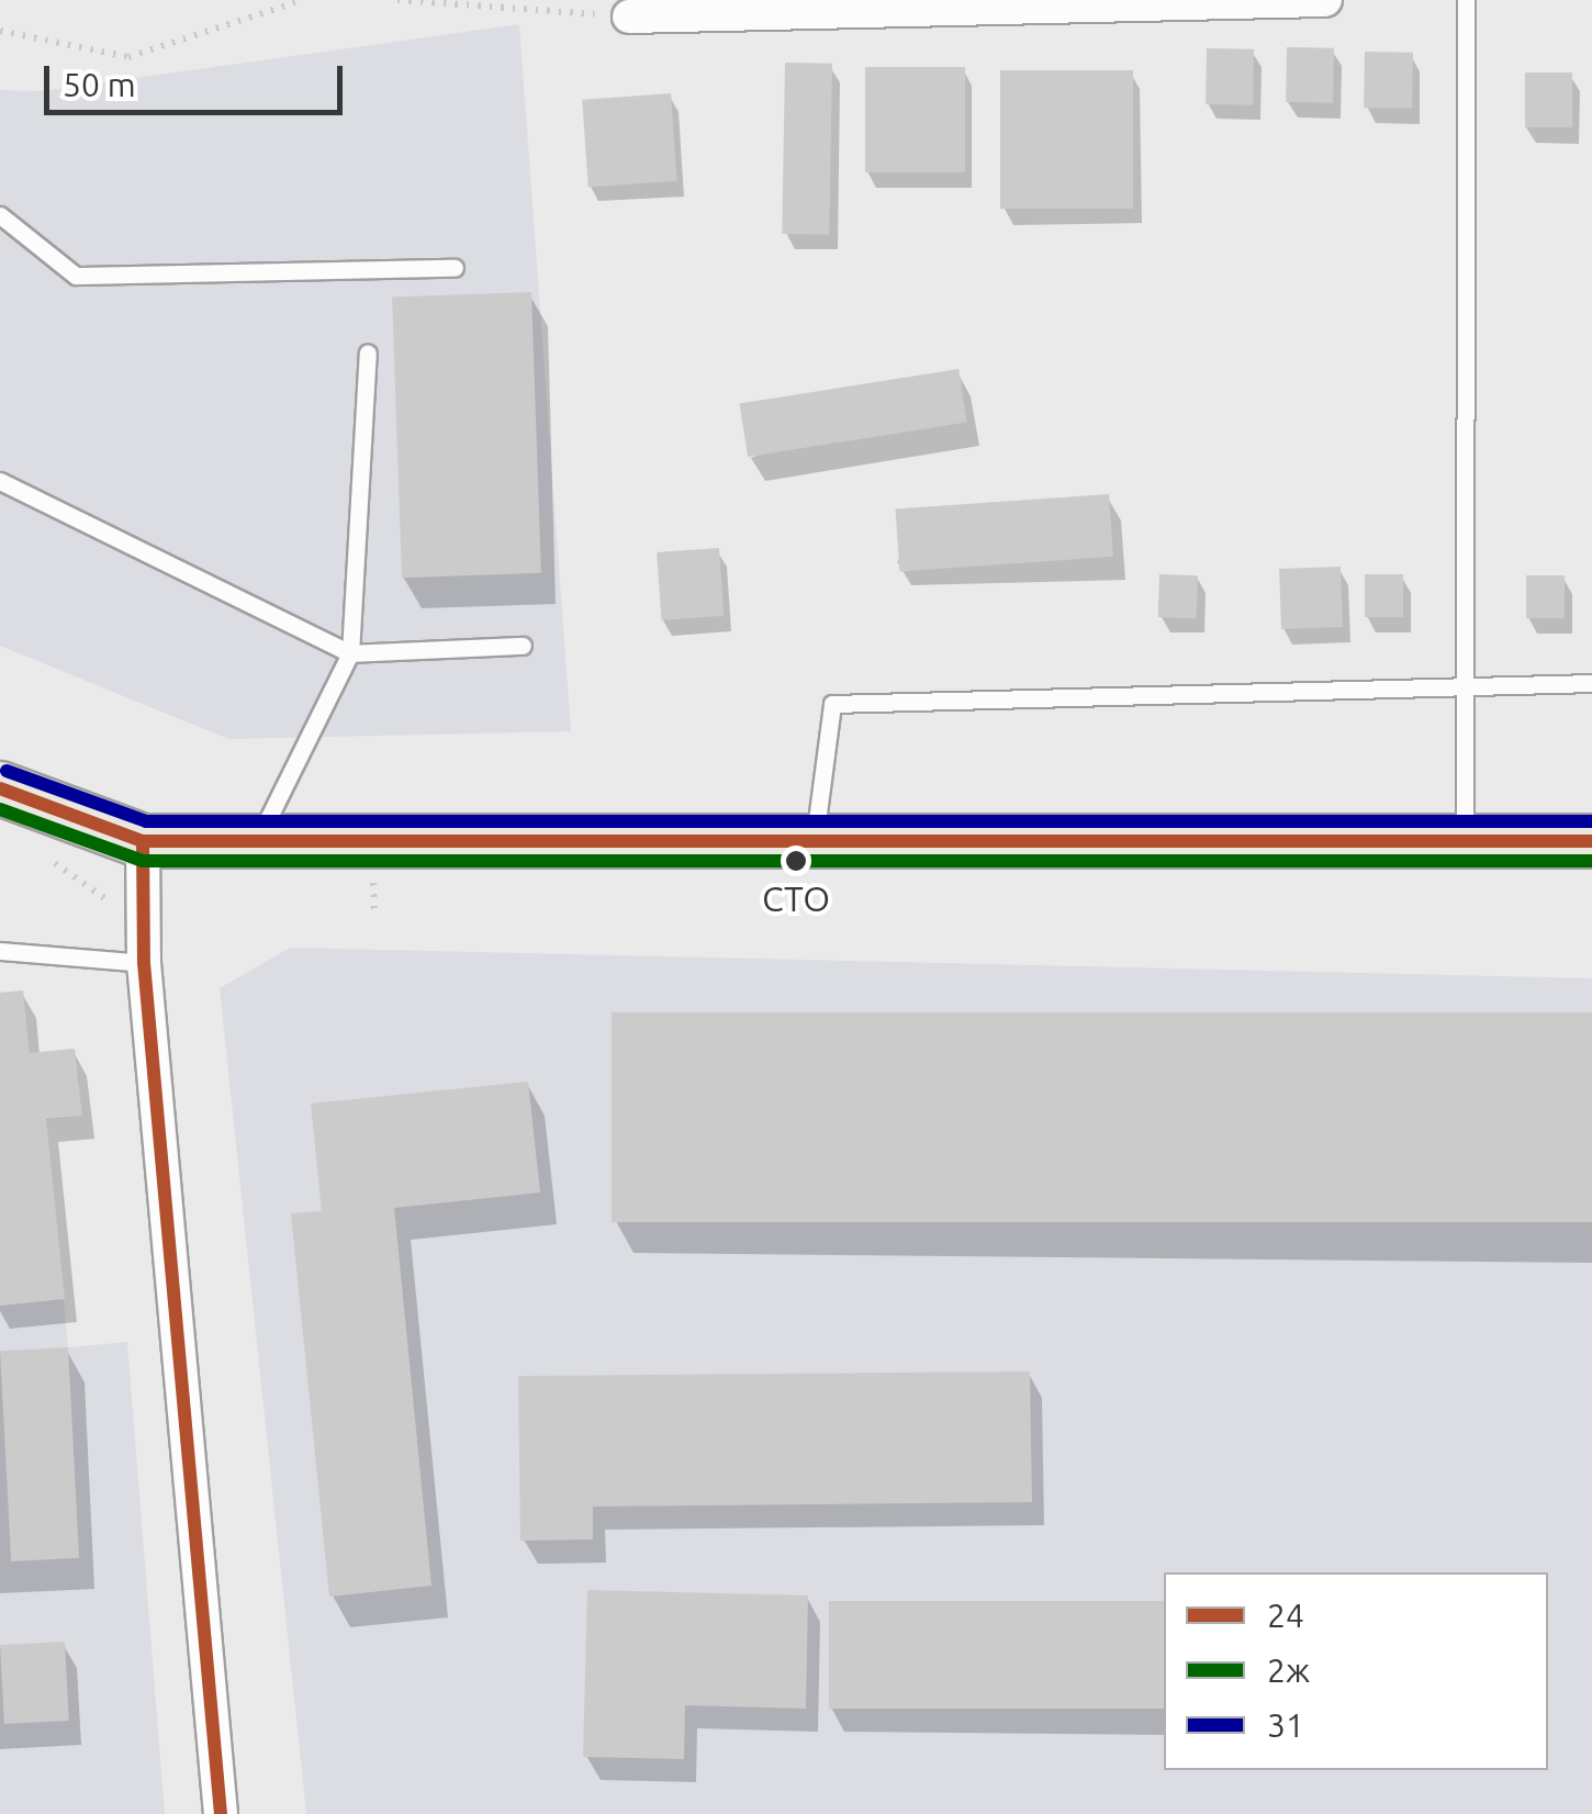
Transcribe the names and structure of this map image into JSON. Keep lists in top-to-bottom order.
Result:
{
  "places": ["СТО"],
  "lines": ["transit line 31", "transit line 24", "transit line 2ж"],
  "legend": ["24", "2ж", "31"],
  "scale_bar": "50 m"
}
